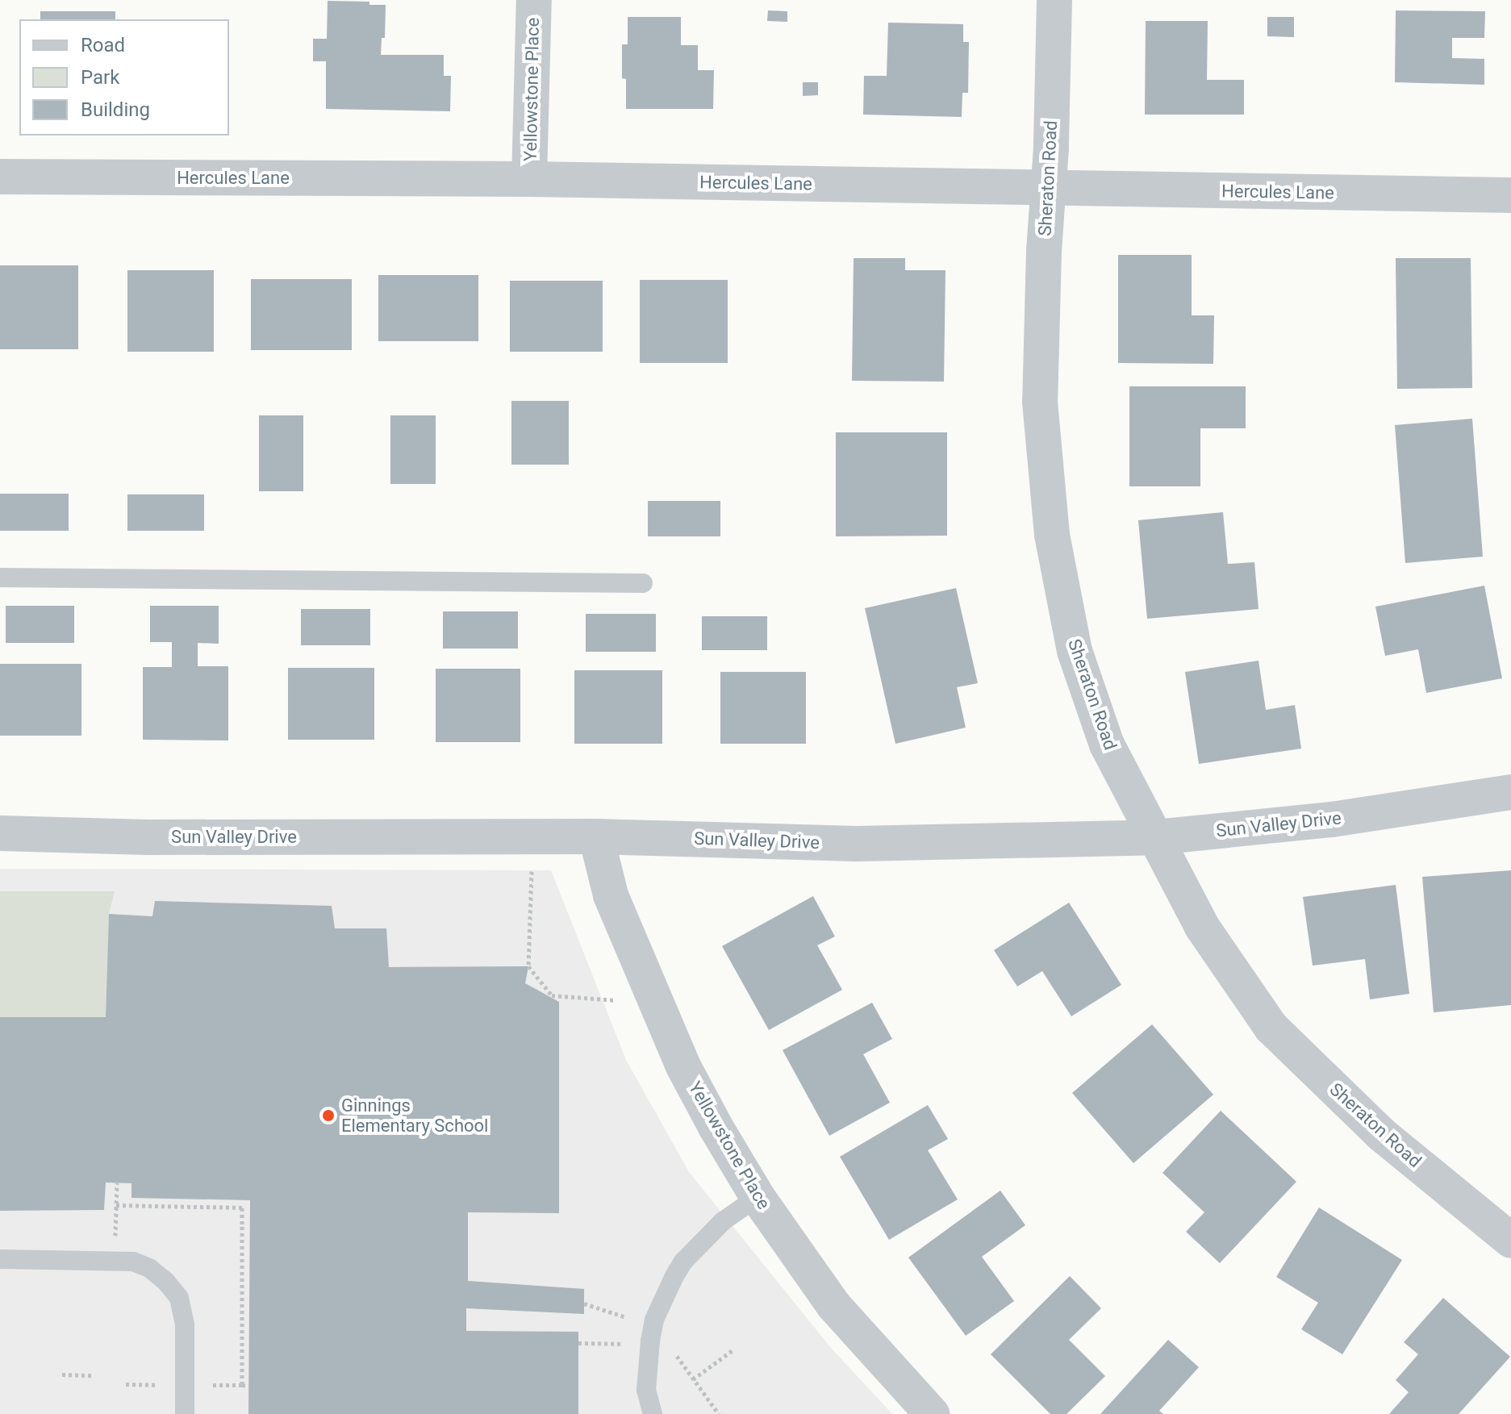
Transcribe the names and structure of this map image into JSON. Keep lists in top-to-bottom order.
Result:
{
  "streets": {
    "street": [
      "Yellowstone Place",
      "Hercules Lane",
      "Sheraton Road",
      "Sun Valley Drive"
    ]
  },
  "crossings": [
    ["Yellowstone Place", "Hercules Lane"],
    ["Yellowstone Place", "Sun Valley Drive"],
    ["Hercules Lane", "Sheraton Road"],
    ["Sheraton Road", "Sun Valley Drive"]
  ],
  "places": ["Ginnings Elementary School"],
  "legend": ["Road", "Park", "Building"]
}
